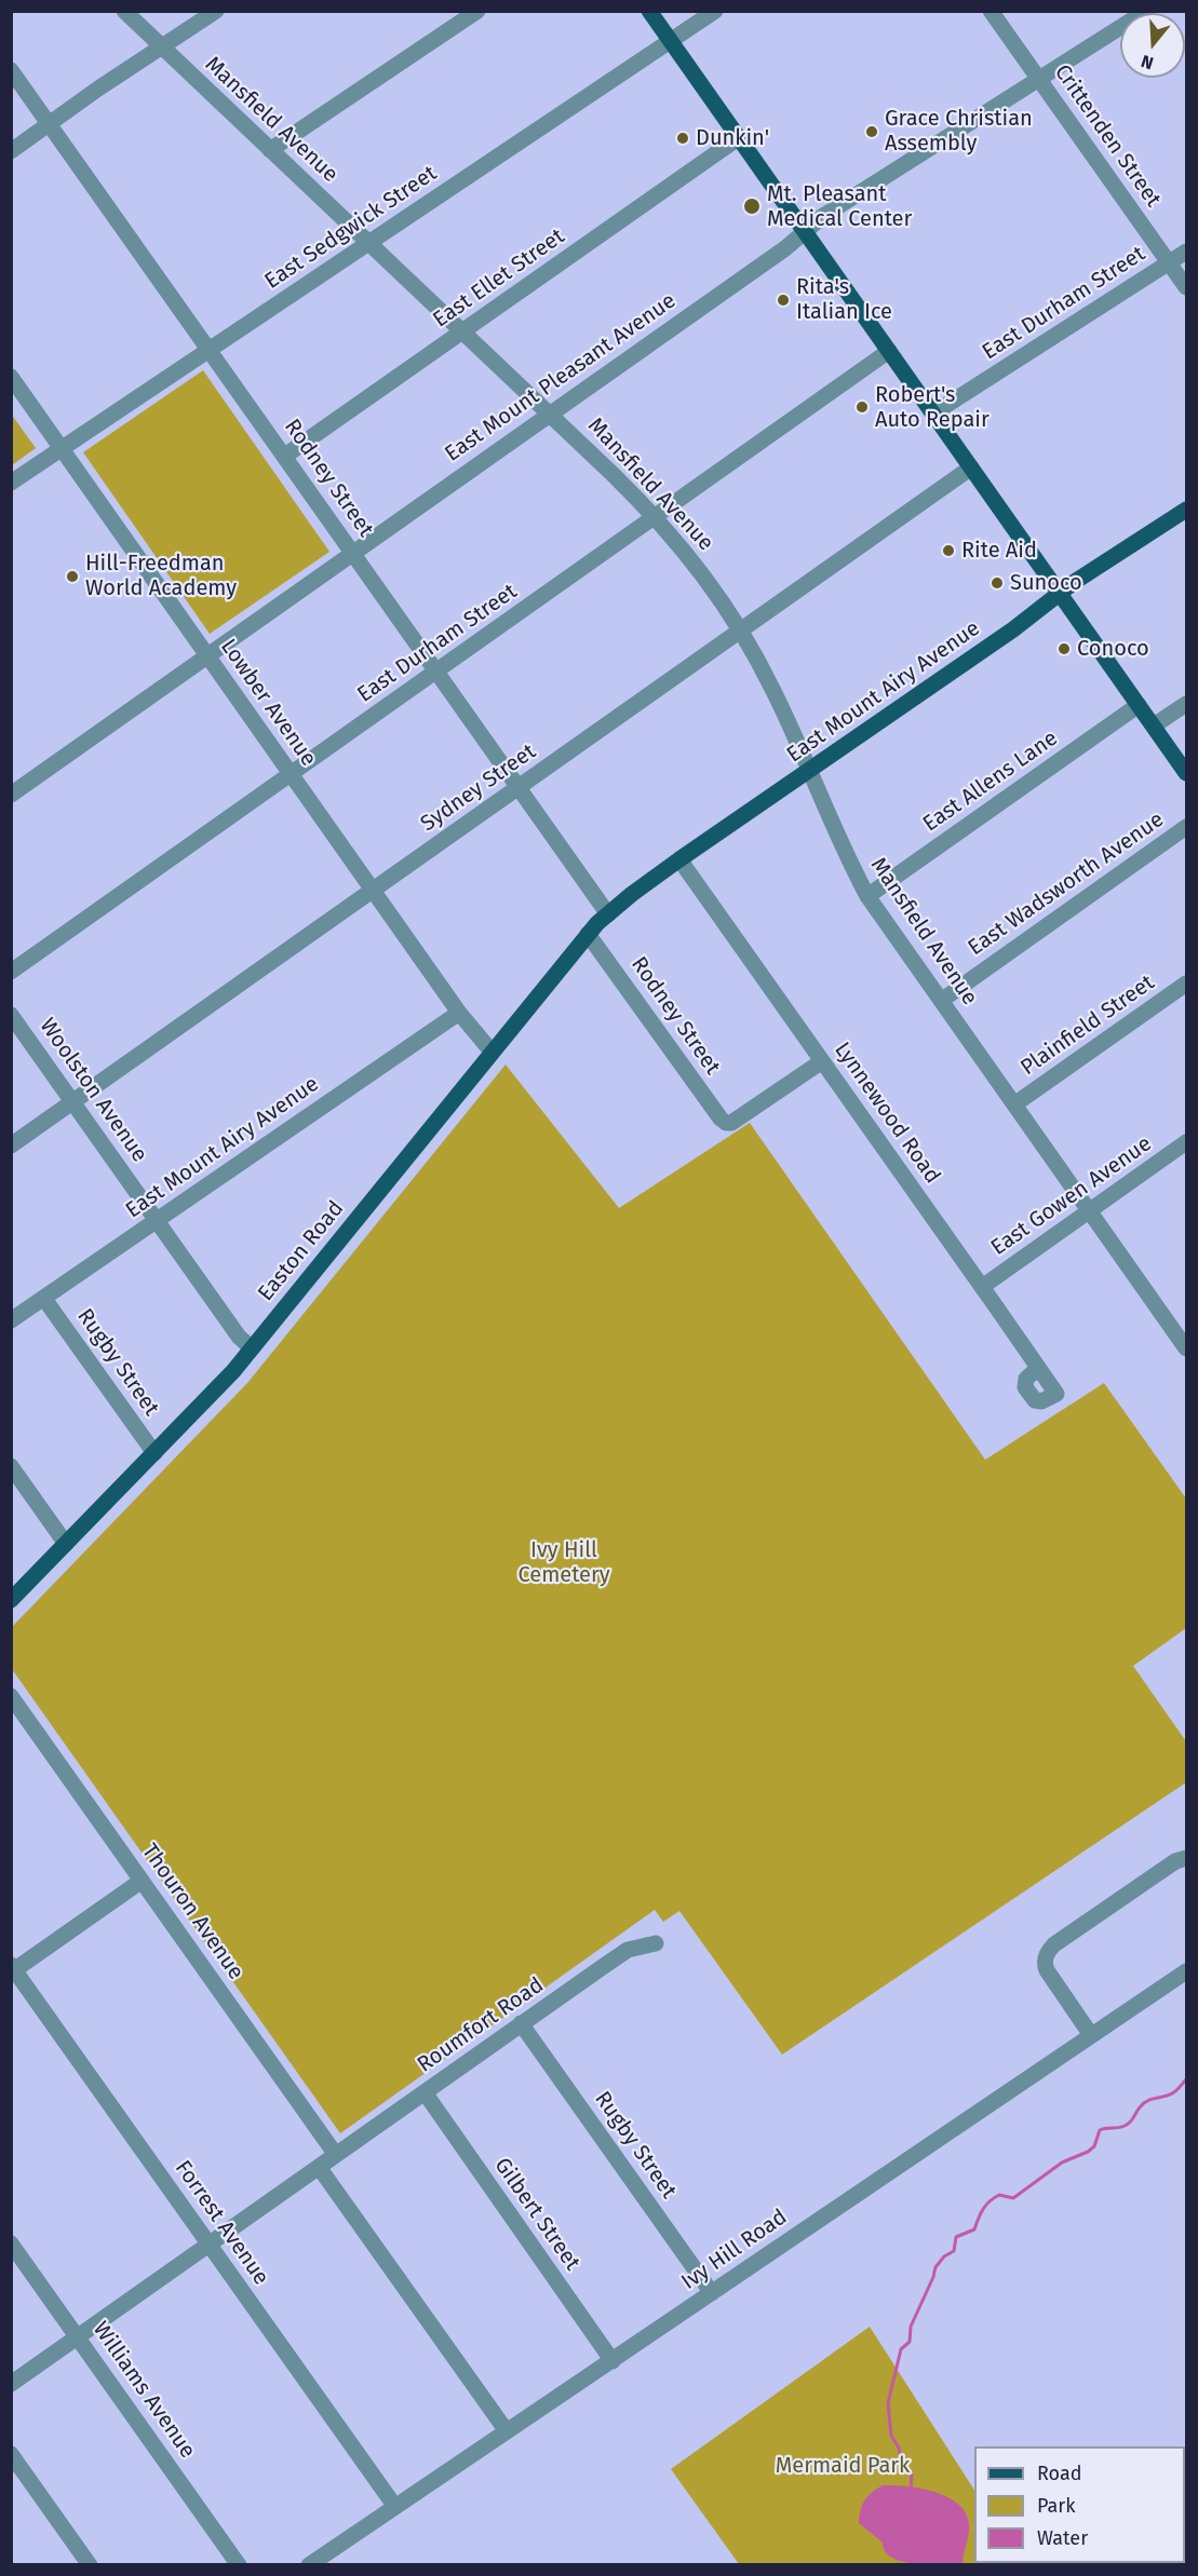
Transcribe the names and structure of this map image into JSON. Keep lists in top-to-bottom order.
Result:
{
  "streets": {
    "main road": ["East Mount Airy Avenue", "Easton Road"],
    "street": [
      "Mansfield Avenue",
      "Crittenden Street",
      "East Sedgwick Street",
      "East Ellet Street",
      "East Durham Street",
      "East Mount Pleasant Avenue",
      "Rodney Street",
      "Lowber Avenue",
      "East Allens Lane",
      "Sydney Street",
      "East Wadsworth Avenue",
      "Plainfield Street",
      "Woolston Avenue",
      "Lynnewood Road",
      "East Gowen Avenue",
      "Rugby Street",
      "Thouron Avenue",
      "Roumfort Road",
      "Gilbert Street",
      "Forrest Avenue",
      "Ivy Hill Road",
      "Williams Avenue"
    ]
  },
  "crossings": [
    ["Mansfield Avenue", "East Sedgwick Street"],
    ["Mansfield Avenue", "East Ellet Street"],
    ["Mansfield Avenue", "East Durham Street"],
    ["Mansfield Avenue", "East Mount Pleasant Avenue"],
    ["Mansfield Avenue", "East Mount Airy Avenue"],
    ["Mansfield Avenue", "East Allens Lane"],
    ["Mansfield Avenue", "Sydney Street"],
    ["Mansfield Avenue", "East Wadsworth Avenue"],
    ["Mansfield Avenue", "Plainfield Street"],
    ["Mansfield Avenue", "East Gowen Avenue"],
    ["Crittenden Street", "East Durham Street"],
    ["Crittenden Street", "East Mount Pleasant Avenue"],
    ["East Sedgwick Street", "Rodney Street"],
    ["East Sedgwick Street", "Lowber Avenue"],
    ["East Ellet Street", "Rodney Street"],
    ["East Durham Street", "Rodney Street"],
    ["East Durham Street", "Lowber Avenue"],
    ["East Mount Pleasant Avenue", "Rodney Street"],
    ["East Mount Pleasant Avenue", "Lowber Avenue"],
    ["Rodney Street", "East Mount Airy Avenue"],
    ["Rodney Street", "Sydney Street"],
    ["Rodney Street", "Lynnewood Road"],
    ["Rodney Street", "Easton Road"],
    ["East Mount Airy Avenue", "Lowber Avenue"],
    ["East Mount Airy Avenue", "Woolston Avenue"],
    ["East Mount Airy Avenue", "Lynnewood Road"],
    ["East Mount Airy Avenue", "Easton Road"],
    ["East Mount Airy Avenue", "Rugby Street"],
    ["Lowber Avenue", "Sydney Street"],
    ["Lowber Avenue", "Easton Road"],
    ["Sydney Street", "Woolston Avenue"],
    ["Woolston Avenue", "Easton Road"],
    ["Lynnewood Road", "East Gowen Avenue"],
    ["Easton Road", "Rugby Street"],
    ["Rugby Street", "Roumfort Road"],
    ["Rugby Street", "Ivy Hill Road"],
    ["Thouron Avenue", "Roumfort Road"],
    ["Roumfort Road", "Gilbert Street"],
    ["Gilbert Street", "Ivy Hill Road"],
    ["Forrest Avenue", "Ivy Hill Road"]
  ],
  "parks": ["Ivy Hill Cemetery", "Mermaid Park"],
  "places": [
    "Grace Christian Assembly",
    "Dunkin'",
    "Mt. Pleasant Medical Center",
    "Rita's Italian Ice",
    "Robert's Auto Repair",
    "Rite Aid",
    "Hill-Freedman World Academy",
    "Sunoco",
    "Conoco"
  ],
  "legend": ["Road", "Park", "Water"],
  "north": "bottom"
}
